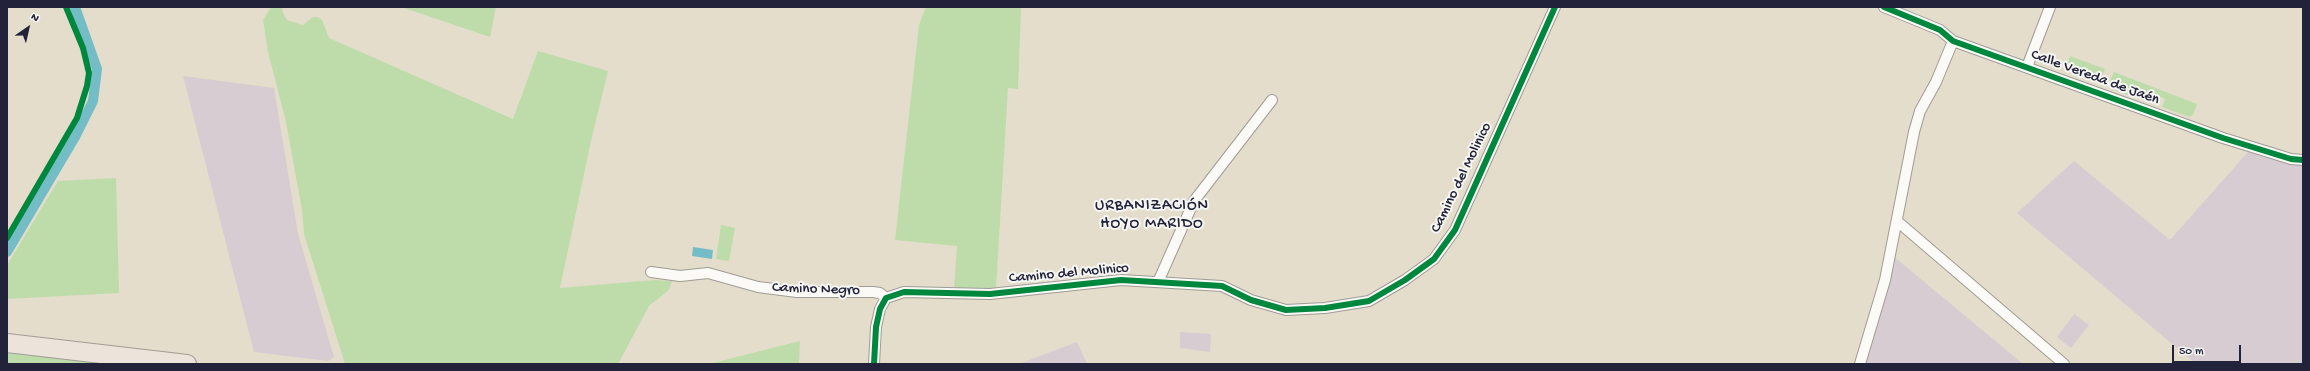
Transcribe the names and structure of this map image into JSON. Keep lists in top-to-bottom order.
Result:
{
  "streets": {
    "street": ["Calle Vereda de Jaén", "Camino del Molinico", "Camino Negro"]
  },
  "crossings": [
    ["Camino del Molinico", "Camino Negro"]
  ],
  "districts": ["URBANIZACIÓN HOYO MARIDO"],
  "scale_bar": "50 m",
  "north": "top right"
}
